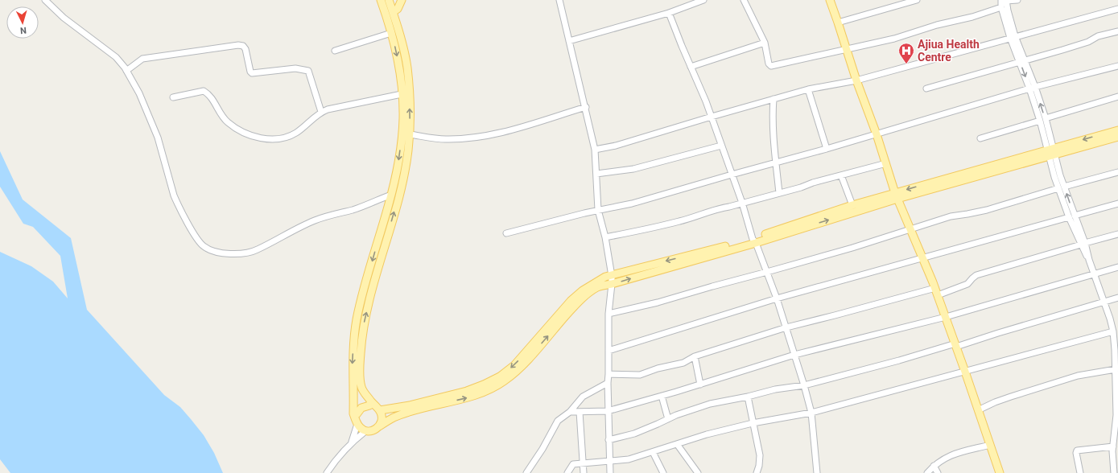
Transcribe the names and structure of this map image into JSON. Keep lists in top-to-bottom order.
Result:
{
  "places": {
    "hospital": ["Ajiua Health Centre"]
  },
  "north": "bottom"
}
